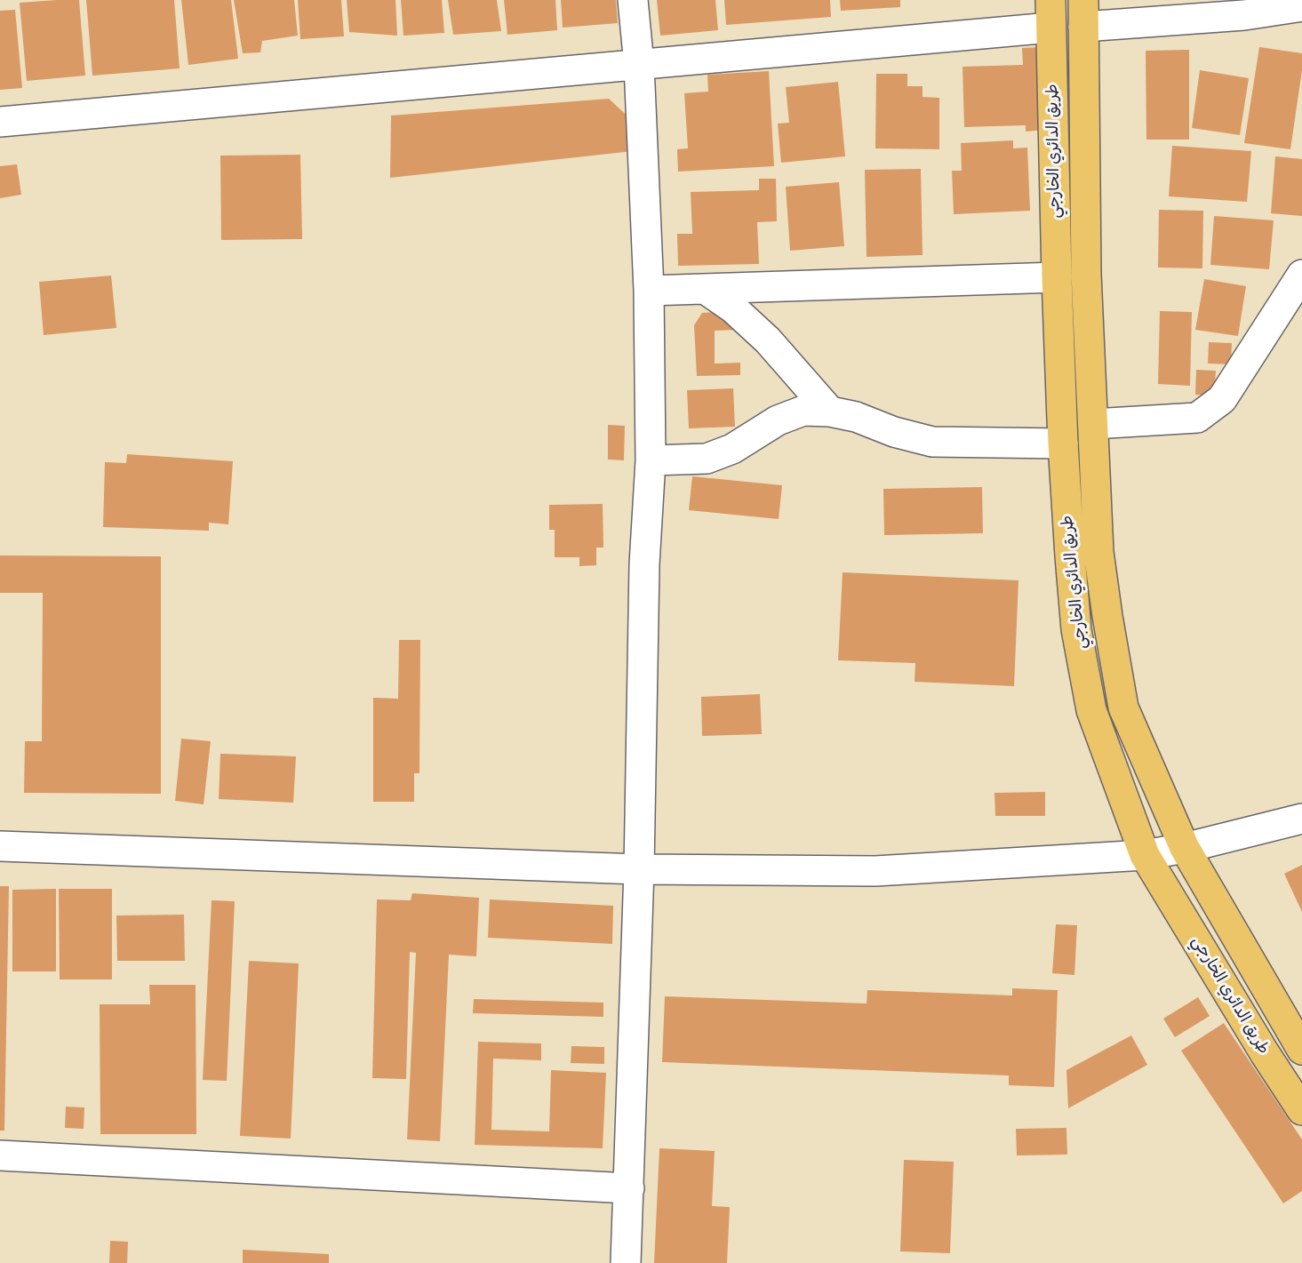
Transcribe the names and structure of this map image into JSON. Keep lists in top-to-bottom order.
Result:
{
  "streets": {
    "main road": ["طريق الدائري الخارجي"]
  }
}
